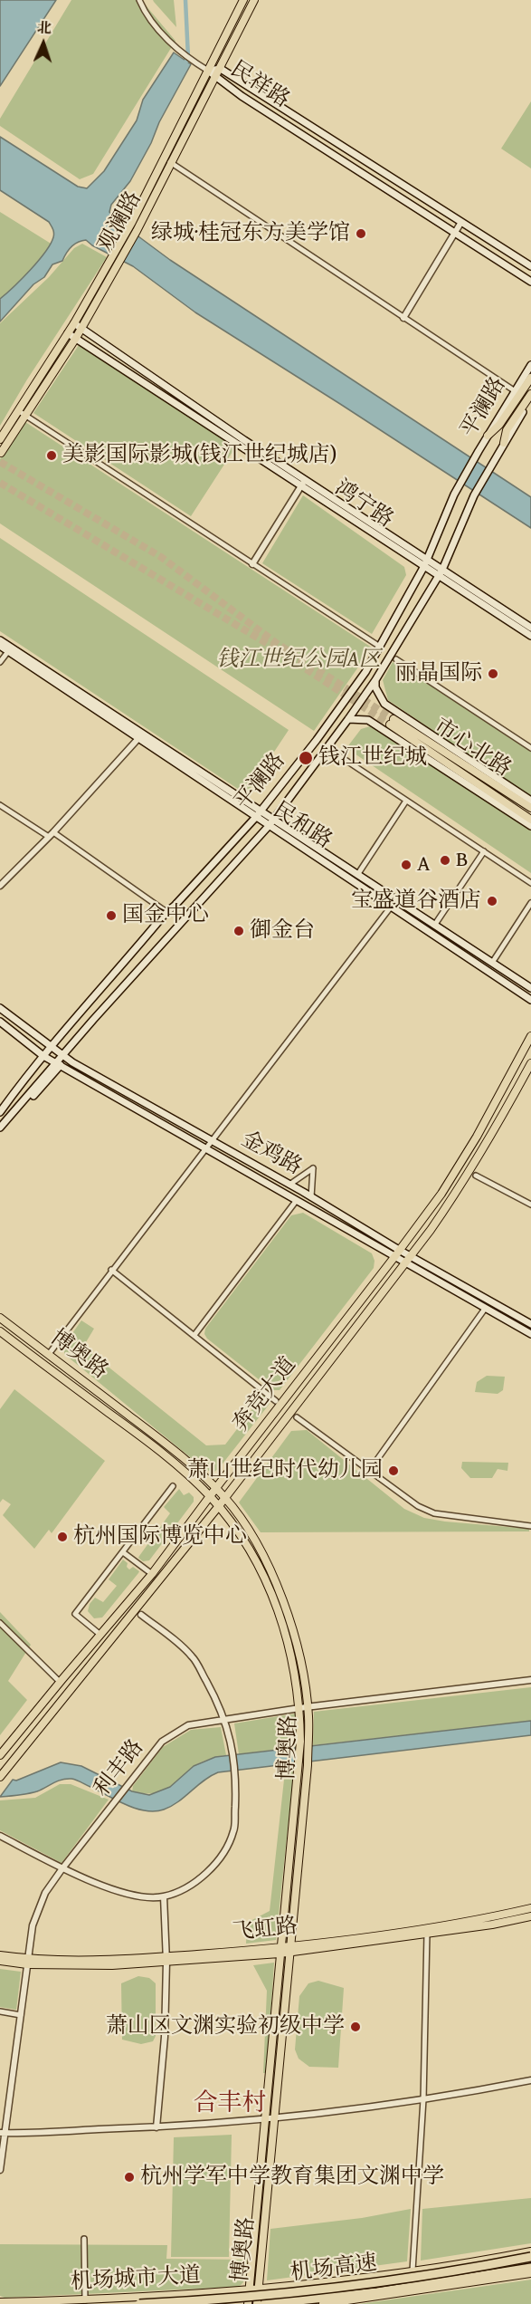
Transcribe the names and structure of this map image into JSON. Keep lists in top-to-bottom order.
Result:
{
  "streets": {
    "highway": ["机场高速"],
    "main road": [
      "民祥路",
      "观澜路",
      "平澜路",
      "鸿宁路",
      "市心北路",
      "民和路",
      "金鸡路",
      "博奥路",
      "奔竞大道",
      "飞虹路",
      "机场城市大道"
    ],
    "street": ["利丰路"]
  },
  "crossings": [
    ["民祥路", "观澜路"],
    ["观澜路", "鸿宁路"],
    ["平澜路", "鸿宁路"],
    ["平澜路", "民和路"],
    ["平澜路", "金鸡路"],
    ["金鸡路", "奔竞大道"],
    ["博奥路", "奔竞大道"],
    ["博奥路", "利丰路"],
    ["博奥路", "飞虹路"],
    ["博奥路", "机场城市大道"],
    ["利丰路", "飞虹路"]
  ],
  "districts": ["合丰村"],
  "parks": ["钱江世纪公园A区"],
  "places": [
    "绿城·桂冠东方美学馆",
    "美影国际影城(钱江世纪城店)",
    "丽晶国际",
    "钱江世纪城",
    "B",
    "A",
    "宝盛道谷酒店",
    "国金中心",
    "御金台",
    "萧山世纪时代幼儿园",
    "杭州国际博览中心",
    "萧山区文渊实验初级中学",
    "杭州学军中学教育集团文渊中学"
  ],
  "north": "top"
}
